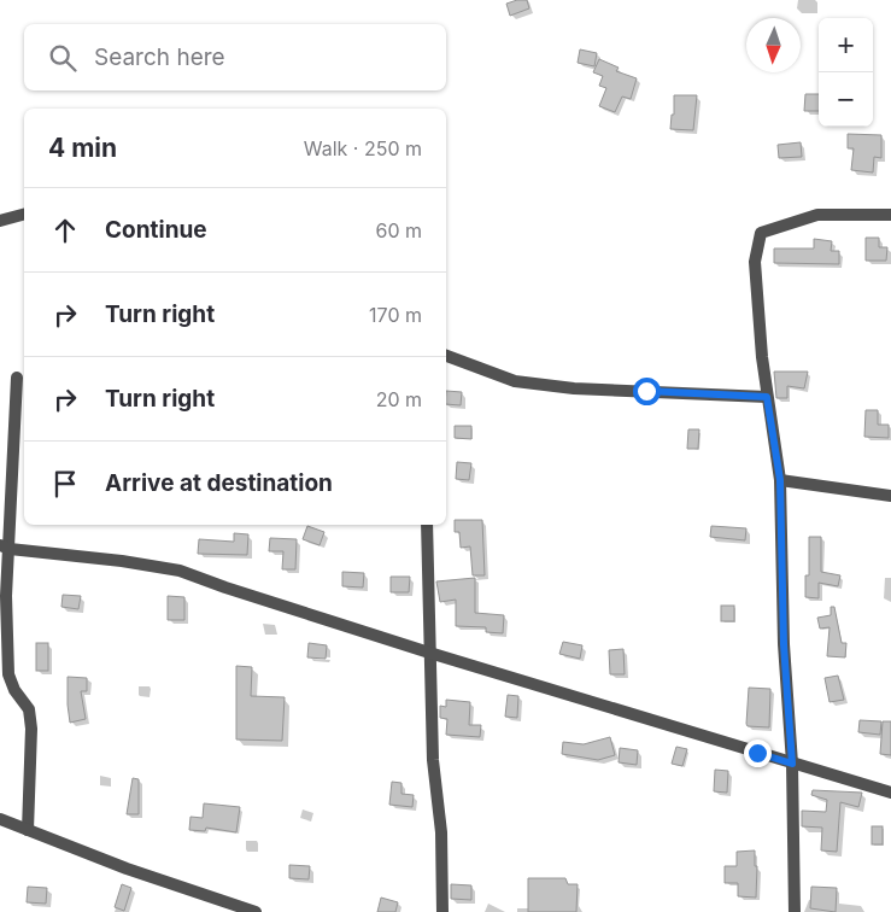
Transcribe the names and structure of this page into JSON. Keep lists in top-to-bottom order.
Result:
{
  "north": "bottom",
  "page": {
    "map_buttons": ["+", "−"],
    "search": "Search here",
    "heading": ["4 min", "Walk · 250 m"],
    "list": [
      ["Continue", "60 m"],
      ["Turn right", "170 m"],
      ["Turn right", "20 m"],
      "Arrive at destination"
    ]
  }
}
